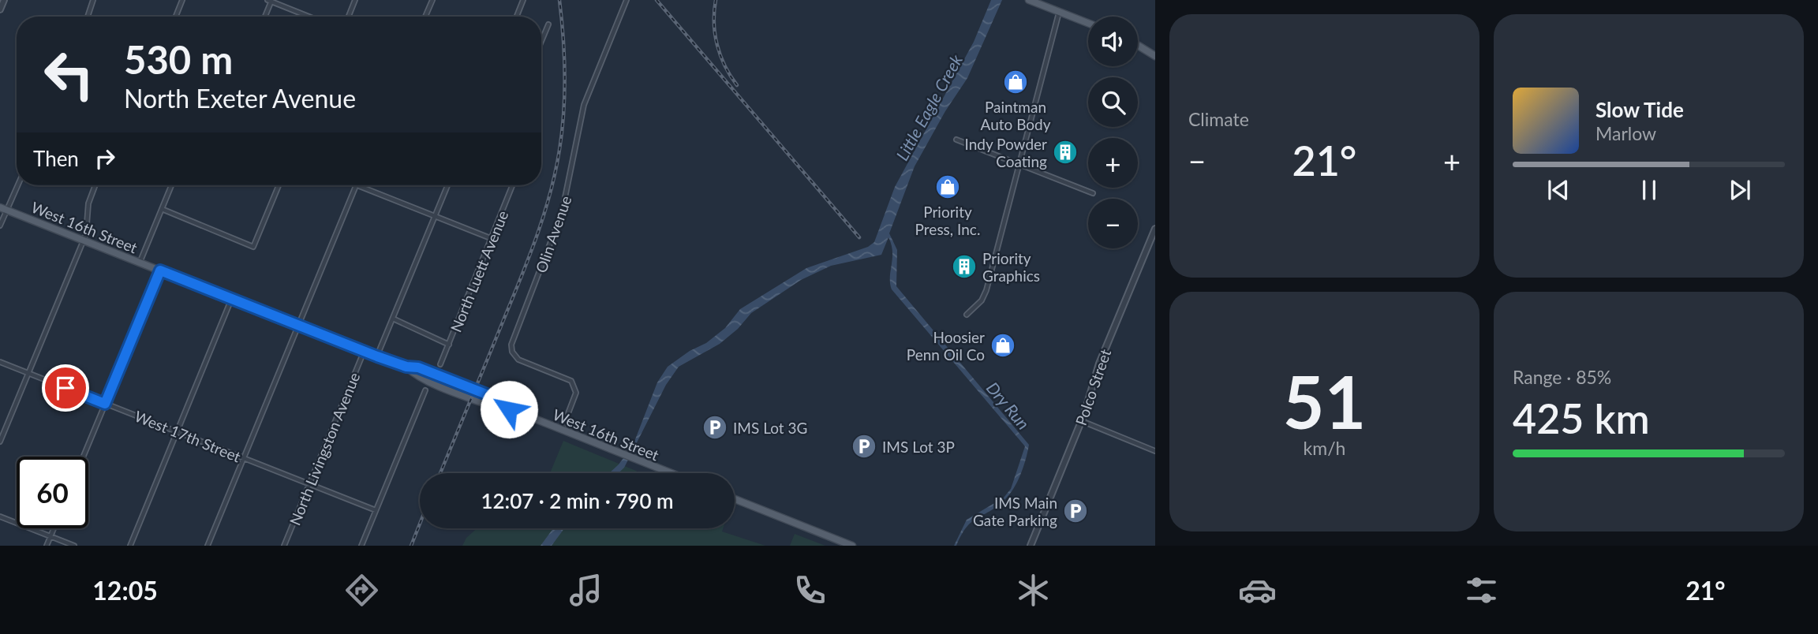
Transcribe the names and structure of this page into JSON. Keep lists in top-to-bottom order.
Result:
{
  "streets": {
    "main road": ["West 16th Street"],
    "street": [
      "Olin Avenue",
      "North Luett Avenue",
      "Polco Street",
      "West 17th Street",
      "North Livingston Avenue"
    ]
  },
  "crossings": [
    ["West 16th Street", "Olin Avenue"],
    ["West 16th Street", "North Livingston Avenue"],
    ["West 17th Street", "North Livingston Avenue"]
  ],
  "water": ["Little Eagle Creek", "Dry Run"],
  "places": {
    "shop": ["Paintman Auto Body", "Priority Press, Inc.", "Hoosier Penn Oil Co"],
    "building": ["Indy Powder Coating", "Priority Graphics"],
    "parking": ["IMS Lot 3G", "IMS Lot 3P", "IMS Main Gate Parking"]
  },
  "page": {
    "tile": [
      "Climate",
      ["51", "km/h"],
      ["Range · 85%", "425 km"]
    ],
    "map_buttons": ["+", "−"],
    "turn": ["530 m", "North Exeter Avenue"],
    "song": ["Slow Tide", "Marlow"],
    "then": "Then",
    "heat": ["−", "21°", "+"],
    "limit": "60",
    "trip": "12:07 · 2 min · 790 m",
    "tabs": ["12:05", "21°"]
  }
}
